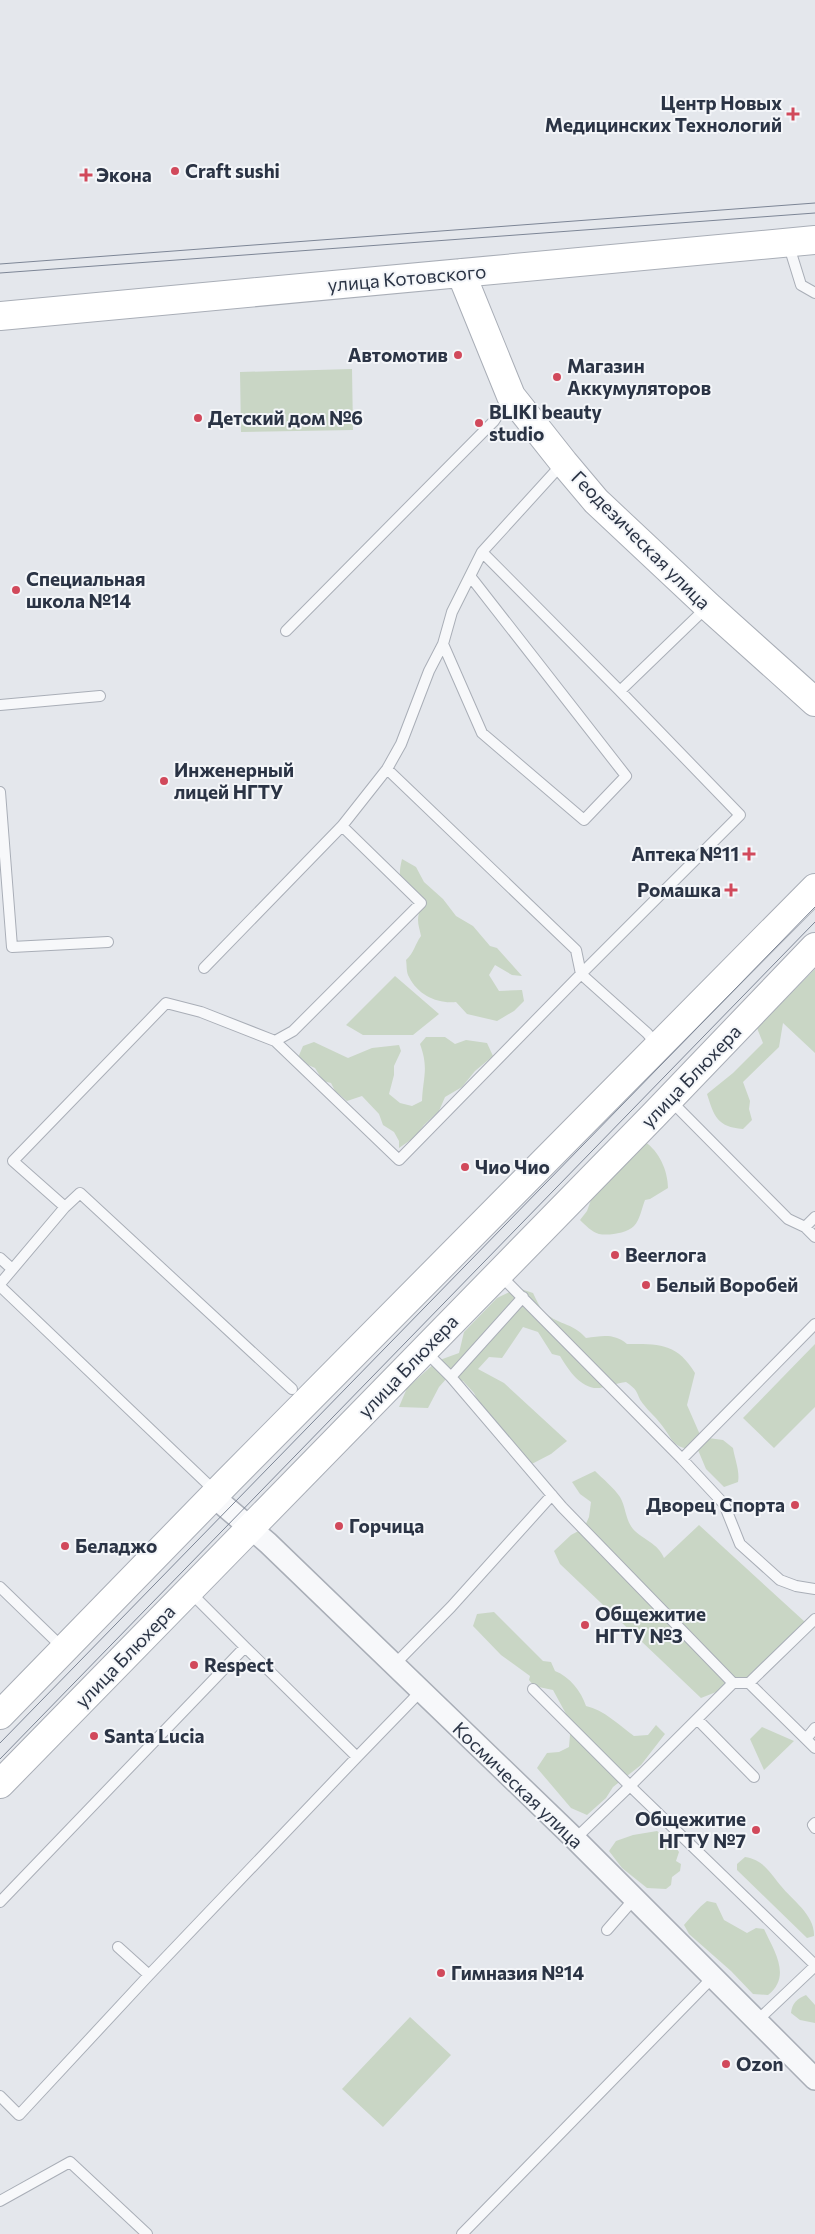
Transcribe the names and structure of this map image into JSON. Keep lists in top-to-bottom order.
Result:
{
  "streets": {
    "street": [
      "улица Котовского",
      "Геодезическая улица",
      "улица Блюхера",
      "Космическая улица"
    ]
  },
  "crossings": [
    ["улица Котовского", "Геодезическая улица"],
    ["улица Блюхера", "Космическая улица"]
  ],
  "places": {
    "health": [
      "Центр Новых Медицинских Технологий",
      "Экона",
      "Аптека №11",
      "Ромашка"
    ],
    "other": [
      "Craft sushi",
      "Автомотив",
      "Магазин Аккумуляторов",
      "Детский дом №6",
      "BLIKI beauty studio",
      "Специальная школа №14",
      "Инженерный лицей НГТУ",
      "Чио Чио",
      "Beerлога",
      "Белый Воробей",
      "Дворец Спорта",
      "Горчица",
      "Беладжо",
      "Общежитие НГТУ №3",
      "Respect",
      "Santa Lucia",
      "Общежитие НГТУ №7",
      "Гимназия №14",
      "Ozon"
    ]
  }
}
